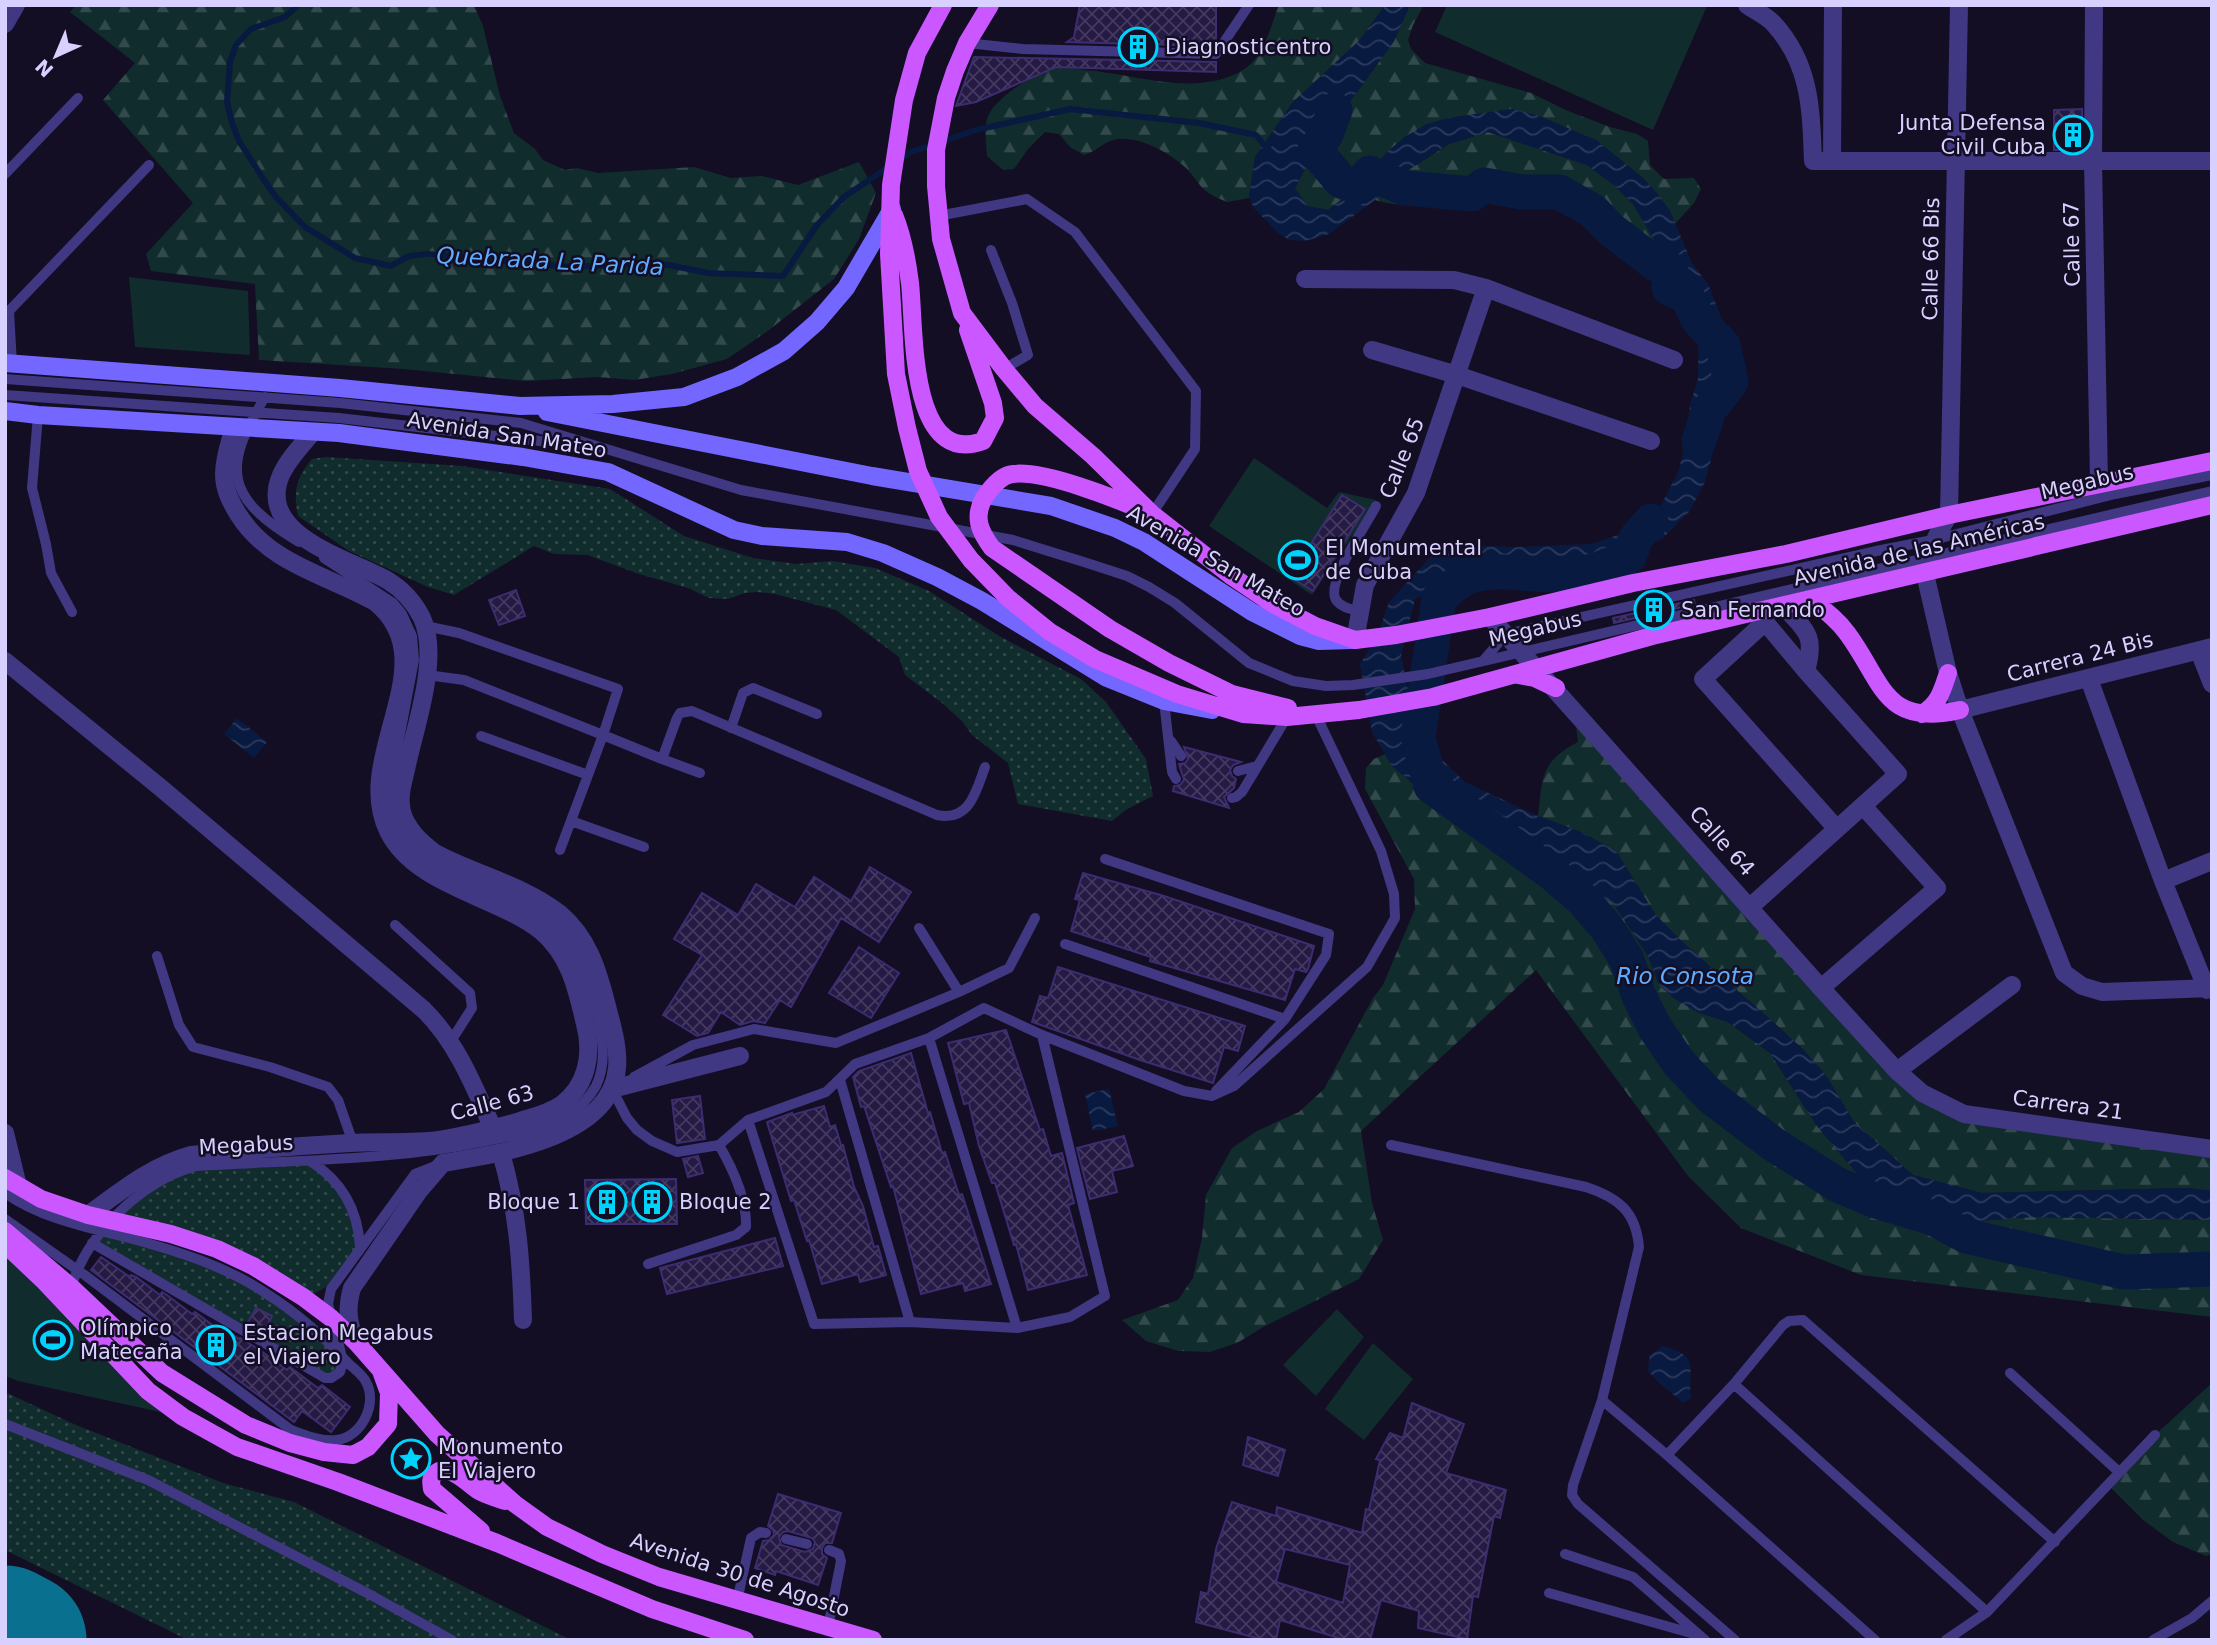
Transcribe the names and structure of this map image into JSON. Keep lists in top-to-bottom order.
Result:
{
  "streets": {
    "main road": ["Avenida San Mateo", "Avenida de las Américas", "Avenida 30 de Agosto"],
    "street": [
      "Calle 67",
      "Calle 66 Bis",
      "Calle 65",
      "Carrera 24 Bis",
      "Calle 64",
      "Calle 63",
      "Carrera 21"
    ],
    "lane": ["Megabus"]
  },
  "crossings": [
    ["Calle 67", "Avenida de las Américas"],
    ["Calle 66 Bis", "Avenida de las Américas"],
    ["Avenida San Mateo", "Calle 65"],
    ["Avenida San Mateo", "Avenida de las Américas"],
    ["Avenida San Mateo", "Calle 63"],
    ["Calle 65", "Avenida de las Américas"],
    ["Megabus", "Avenida de las Américas"],
    ["Megabus", "Calle 64"],
    ["Megabus", "Avenida 30 de Agosto"],
    ["Avenida de las Américas", "Calle 64"],
    ["Calle 64", "Carrera 21"],
    ["Calle 63", "Avenida 30 de Agosto"]
  ],
  "water": ["Quebrada La Parida", "Rio Consota"],
  "places": {
    "building": [
      "Diagnosticentro",
      "Junta Defensa Civil Cuba",
      "San Fernando",
      "Bloque 1",
      "Bloque 2",
      "Estacion Megabus el Viajero"
    ],
    "sports": ["El Monumental de Cuba", "Olímpico Matecaña"],
    "place": ["Monumento El Viajero"]
  },
  "north": "bottom left"
}
